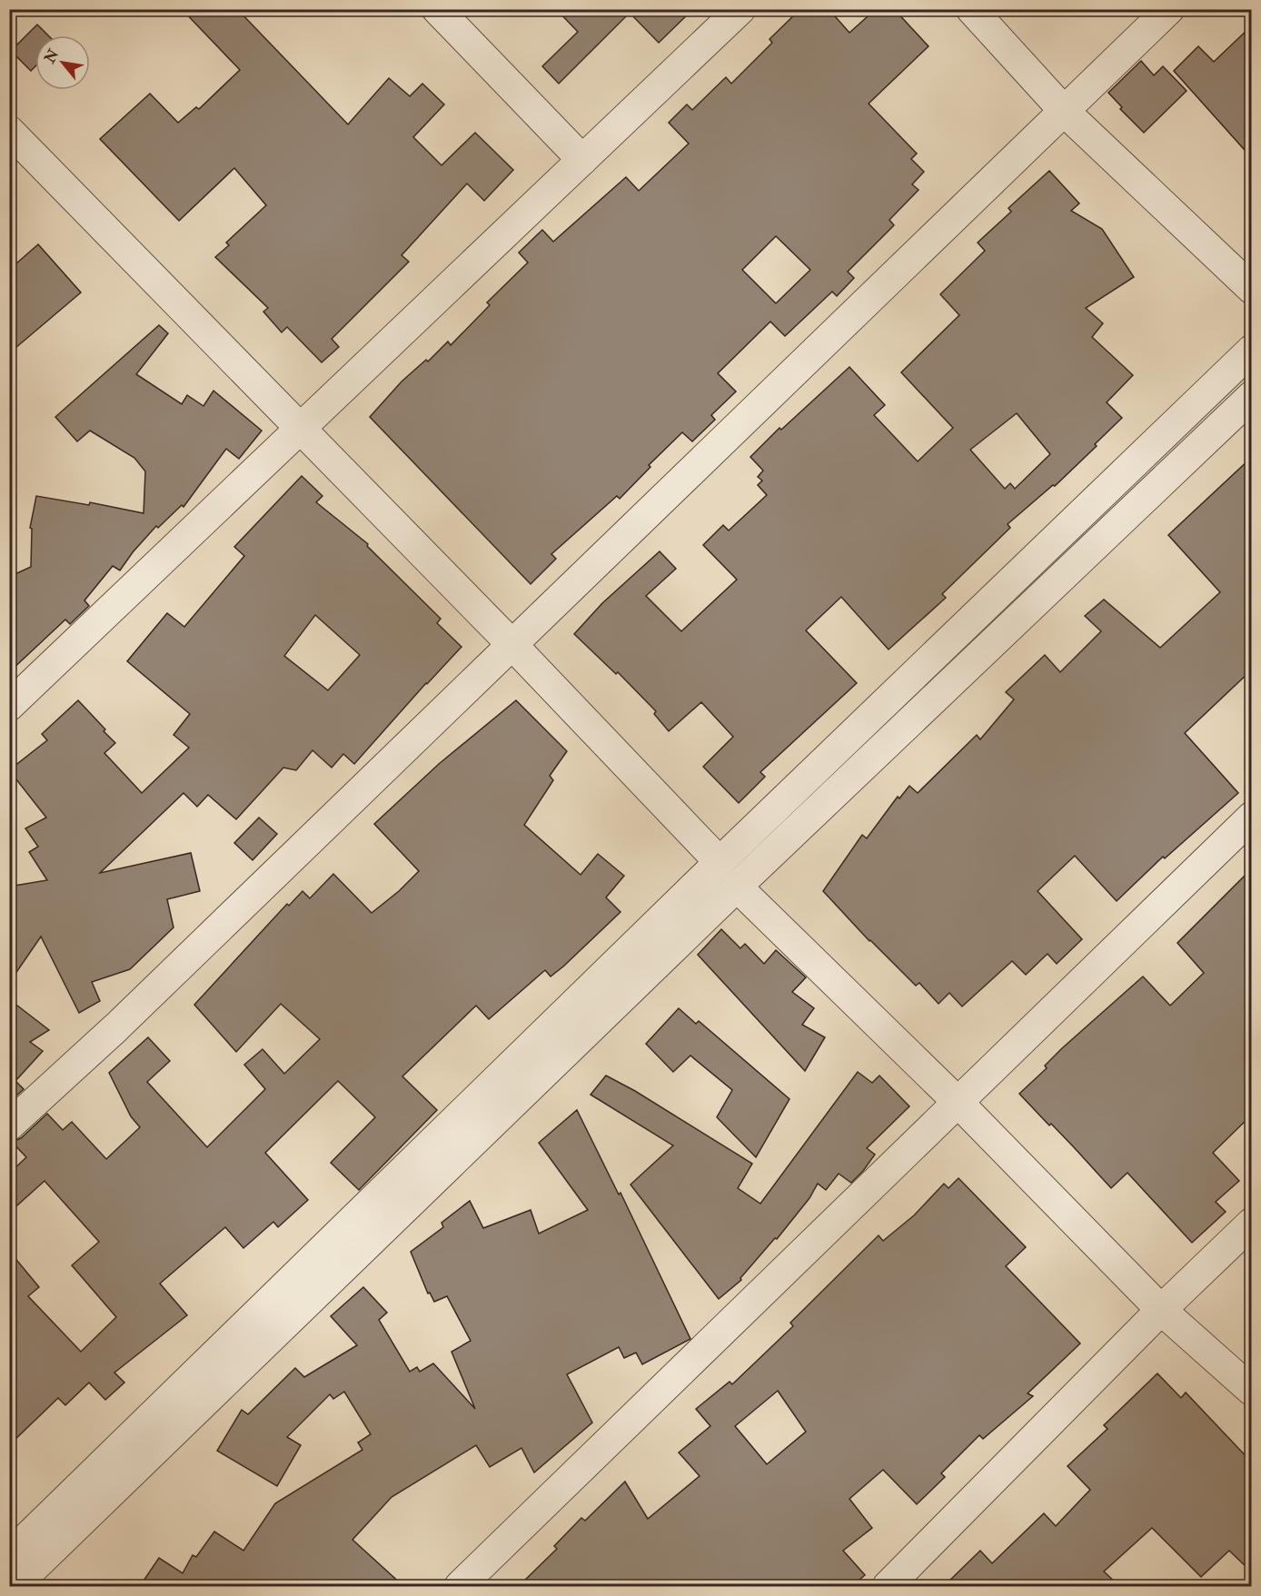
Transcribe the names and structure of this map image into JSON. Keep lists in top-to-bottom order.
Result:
{
  "north": "top left"
}
